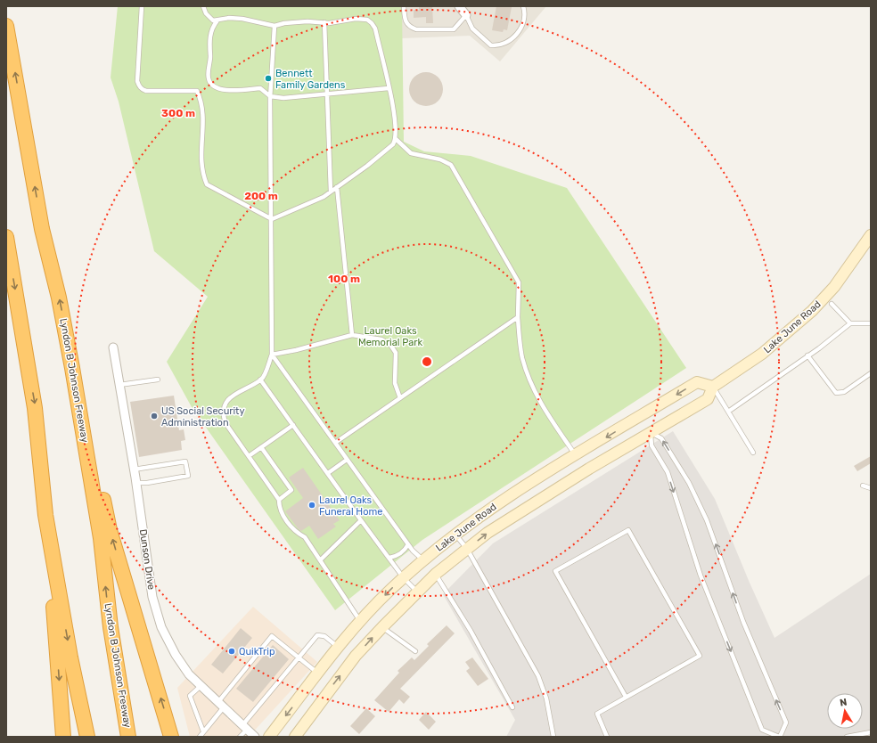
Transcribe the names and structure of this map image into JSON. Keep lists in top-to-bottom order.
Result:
{
  "streets": {
    "highway": ["Lyndon B Johnson Freeway"],
    "main road": ["Lake June Road"],
    "street": ["Dunson Drive"]
  },
  "parks": ["Laurel Oaks Memorial Park"],
  "places": [
    "Bennett Family Gardens",
    "US Social Security Administration",
    "Laurel Oaks Funeral Home",
    "QuikTrip"
  ],
  "north": "top",
  "rings": ["300 m", "200 m", "100 m"]
}
